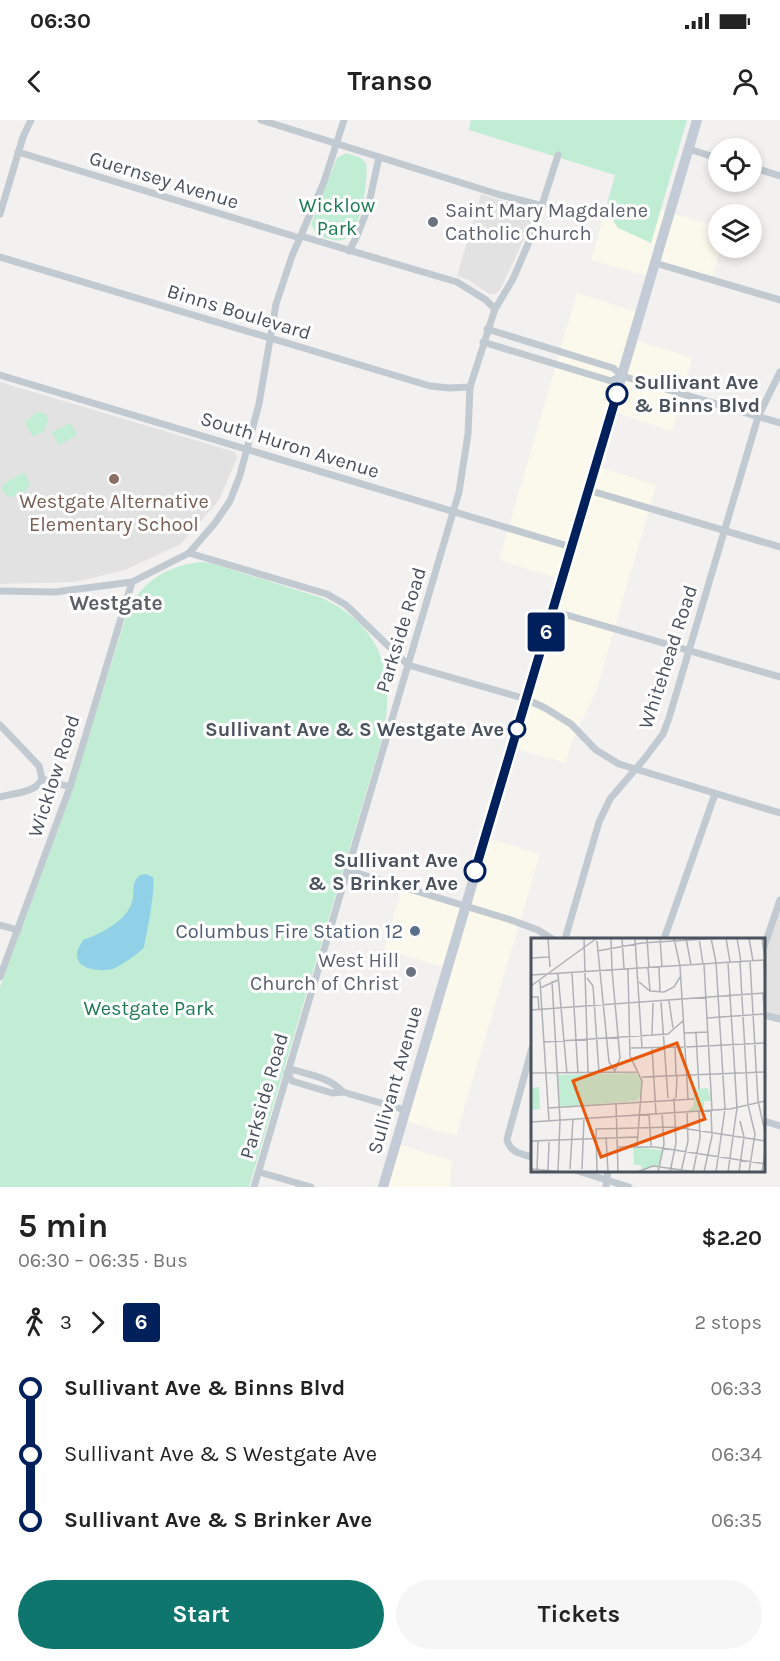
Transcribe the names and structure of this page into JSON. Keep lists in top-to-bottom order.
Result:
{
  "streets": {
    "main road": ["Sullivant Avenue"],
    "street": [
      "Guernsey Avenue",
      "Binns Boulevard",
      "South Huron Avenue",
      "Parkside Road",
      "Whitehead Road",
      "Wicklow Road"
    ]
  },
  "crossings": [
    ["Guernsey Avenue", "Parkside Road"],
    ["Binns Boulevard", "Parkside Road"],
    ["South Huron Avenue", "Parkside Road"],
    ["South Huron Avenue", "Sullivant Avenue"]
  ],
  "districts": ["Westgate"],
  "parks": ["Wicklow Park", "Westgate Park"],
  "places": [
    "Saint Mary Magdalene Catholic Church",
    "Sullivant Ave & Binns Blvd",
    "Westgate Alternative Elementary School",
    "Sullivant Ave & S Westgate Ave",
    "Sullivant Ave & S Brinker Ave",
    "Columbus Fire Station 12",
    "West Hill Church of Christ"
  ],
  "lines": ["bus line 6"],
  "page": {
    "status": "06:30",
    "header": "Transo",
    "on_map": "6",
    "heading": ["5 min", "06:30 – 06:35 · Bus", "$2.20"],
    "legs": ["3", "6", "2 stops"],
    "list": [
      {
        "name": "Sullivant Ave & Binns Blvd",
        "value": "06:33"
      },
      {
        "name": "Sullivant Ave & S Westgate Ave",
        "value": "06:34"
      },
      {
        "name": "Sullivant Ave & S Brinker Ave",
        "value": "06:35"
      }
    ],
    "buttons": ["Start", "Tickets"]
  }
}
